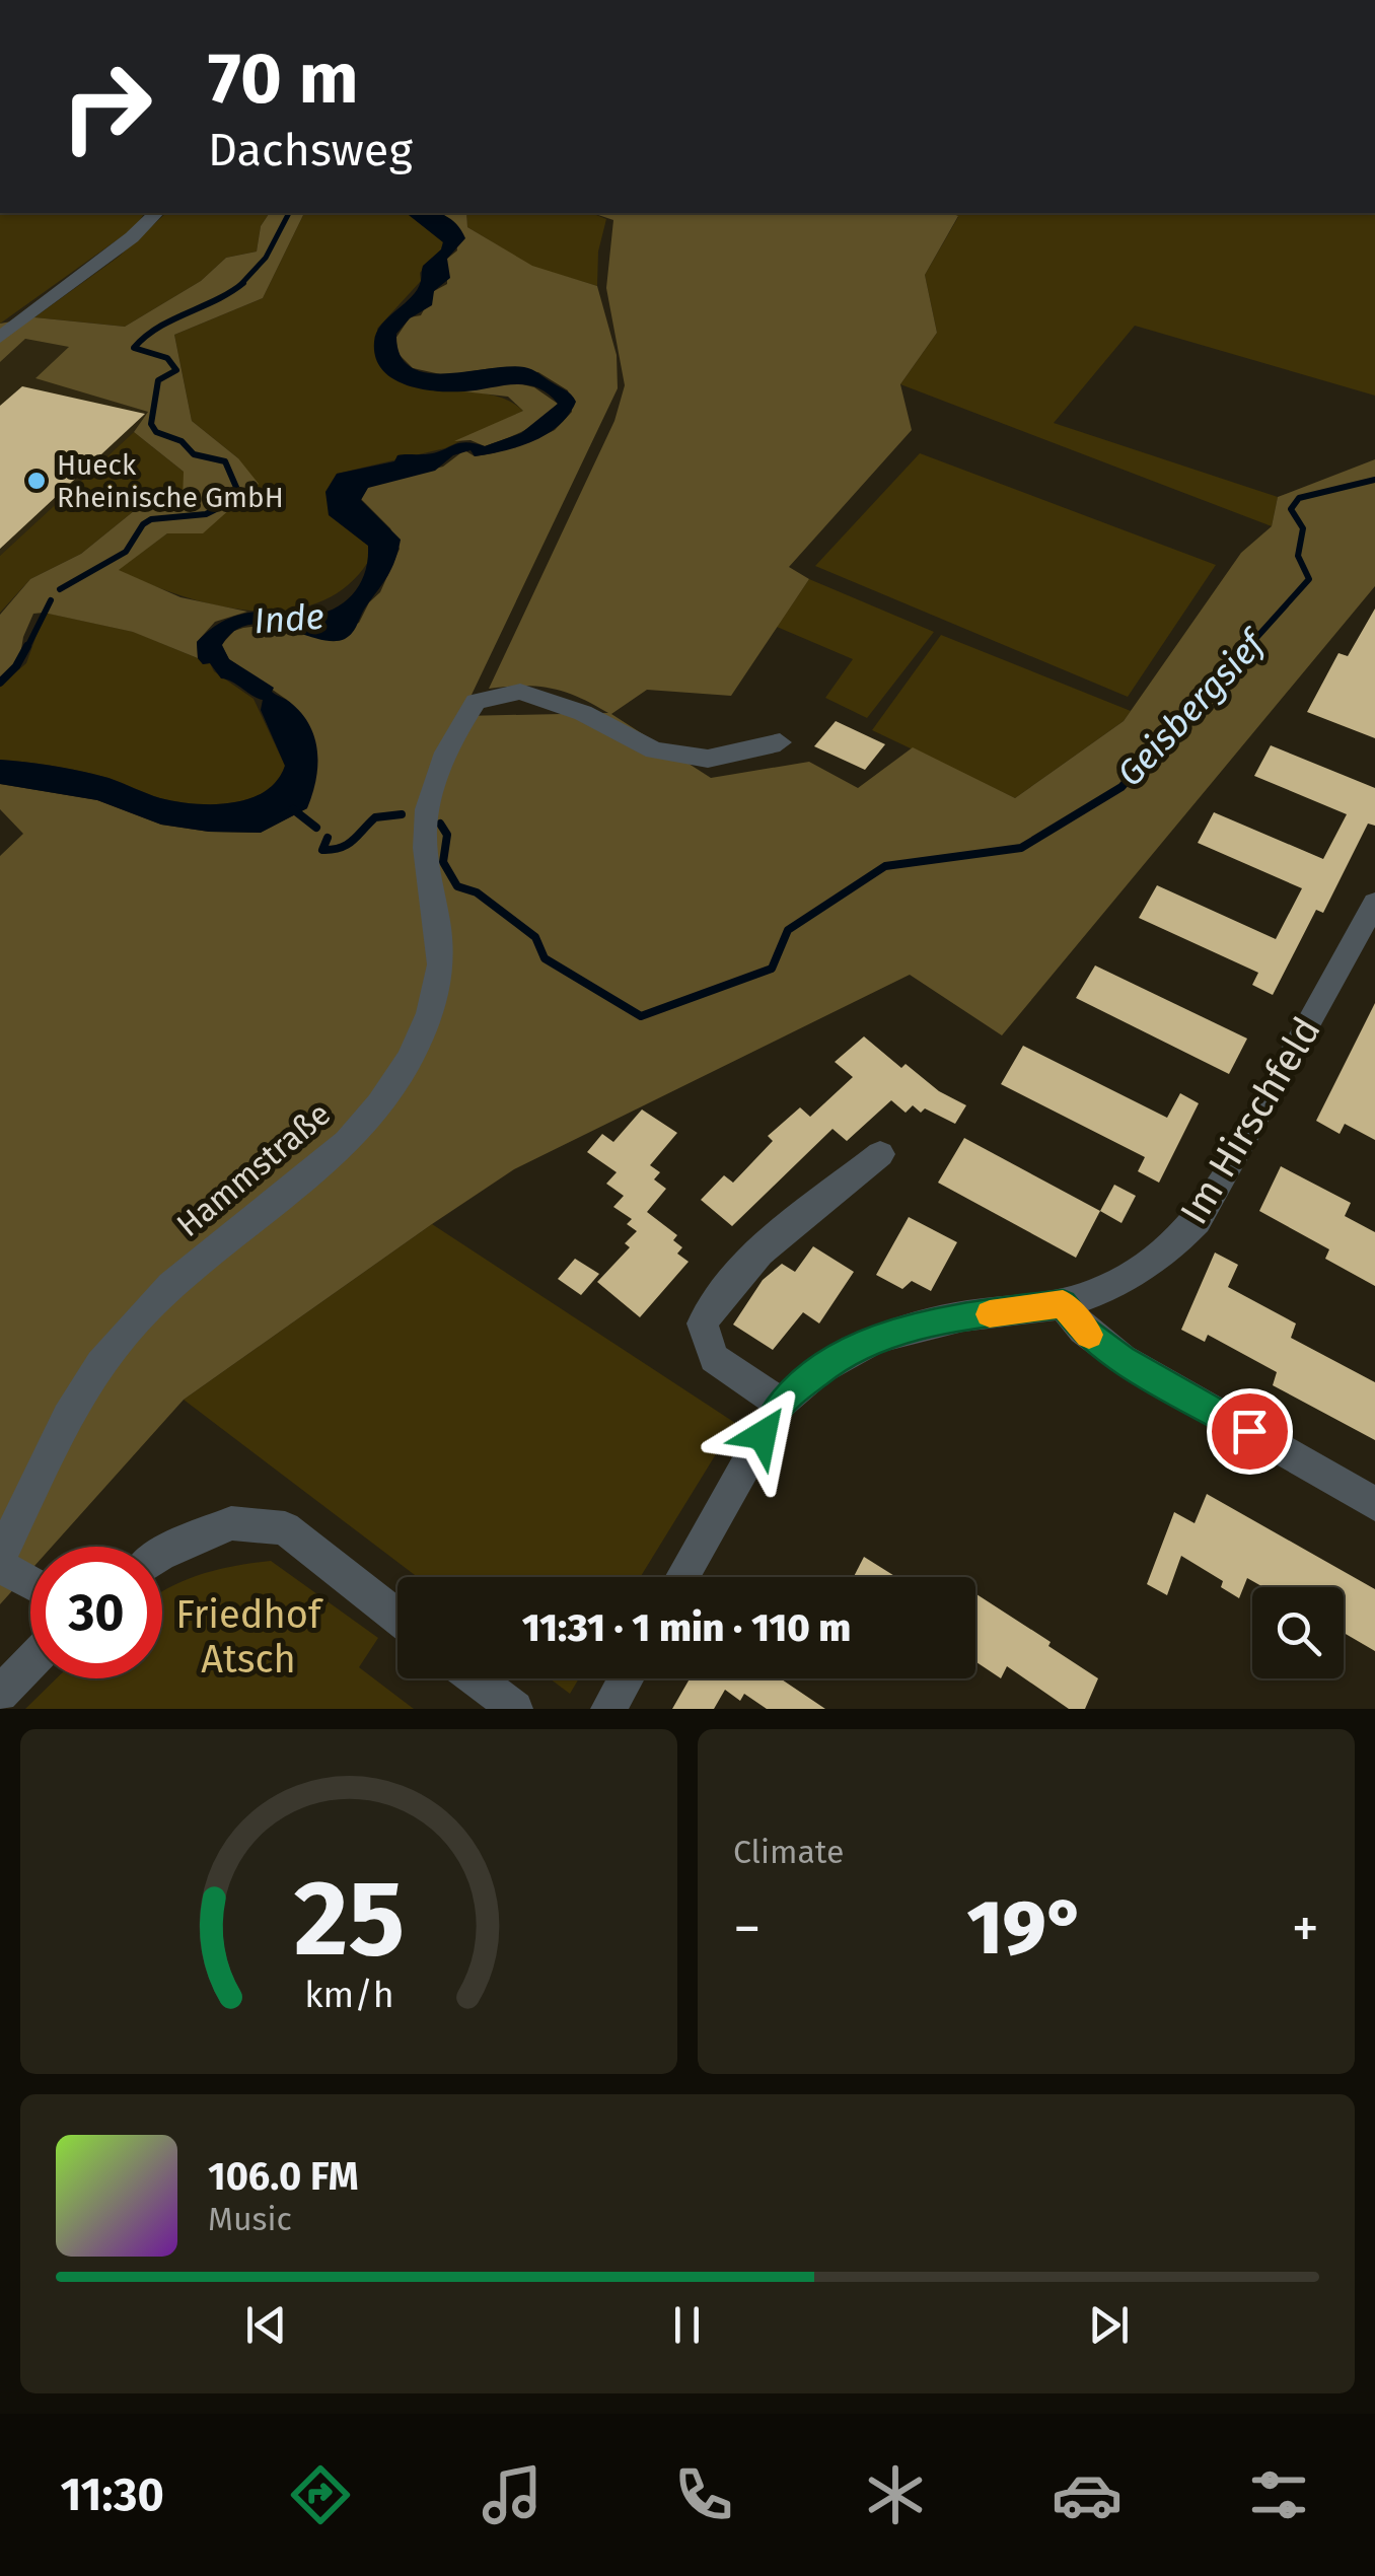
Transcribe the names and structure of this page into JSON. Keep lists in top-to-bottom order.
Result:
{
  "streets": {
    "street": ["Im Hirschfeld", "Hammstraße"]
  },
  "water": ["Inde", "Geisbergsief"],
  "parks": ["Friedhof Atsch"],
  "places": ["Hueck Rheinische GmbH"],
  "page": {
    "turn": ["70 m", "Dachsweg"],
    "limit": "30",
    "trip": "11:31 · 1 min · 110 m",
    "tile": "Climate",
    "heat": ["−", "19°", "+"],
    "song": ["106.0 FM", "Music"],
    "tabs": "11:30",
    "gauge": ["25", "km/h"]
  }
}
